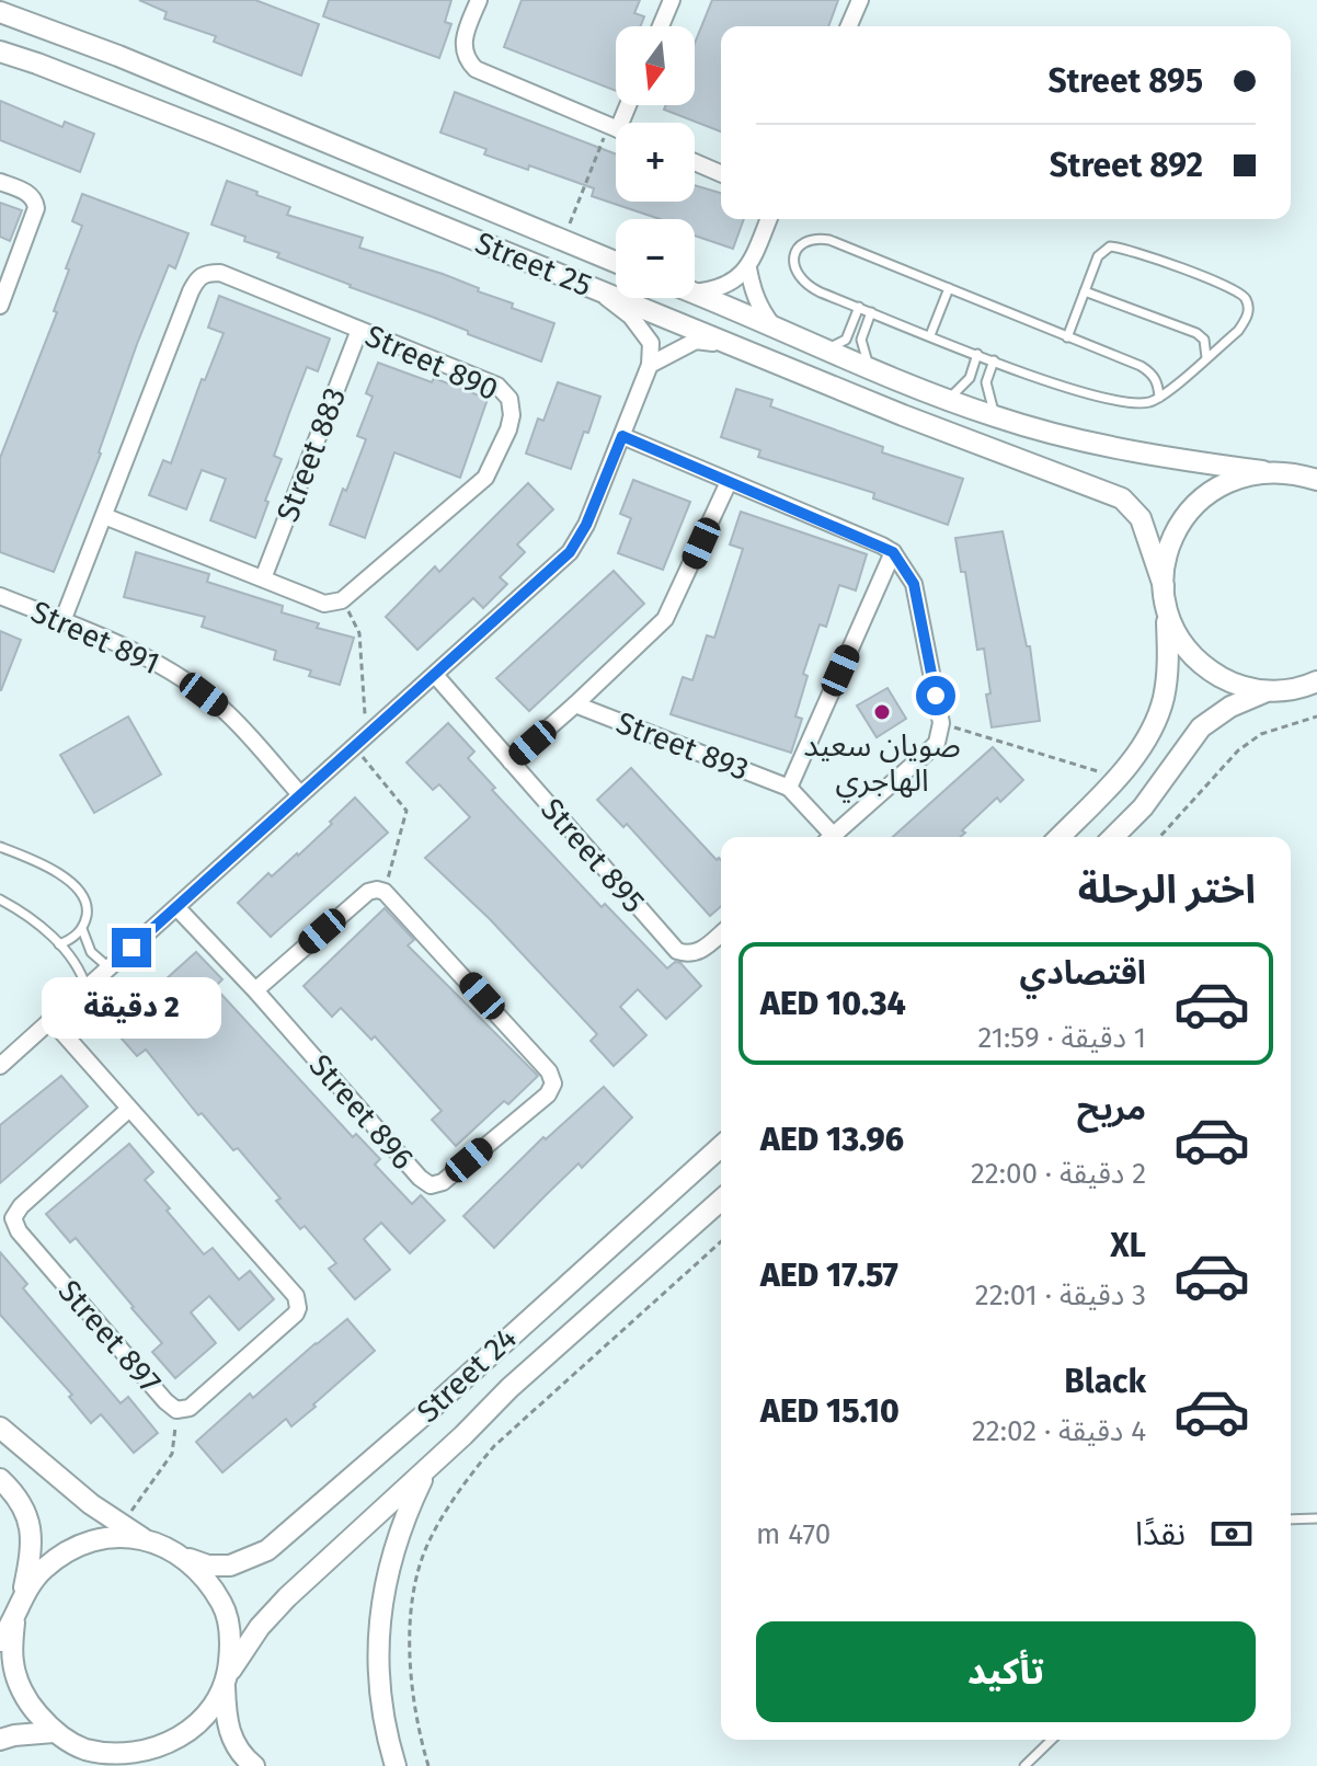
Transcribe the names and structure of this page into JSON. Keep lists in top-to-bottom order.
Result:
{
  "streets": {
    "street": [
      "Street 25",
      "Street 890",
      "Street 883",
      "Street 891",
      "Street 893",
      "Street 895",
      "Street 896",
      "Street 897",
      "Street 24"
    ]
  },
  "crossings": [
    ["Street 890", "Street 883"],
    ["Street 890", "Street 891"]
  ],
  "places": ["صويان سعيد الهاجري"],
  "north": "bottom",
  "page": {
    "map_buttons": ["+", "−"],
    "banner": ["Street 895", "Street 892"],
    "heading": "اختر الرحلة",
    "list": [
      {
        "name": "اقتصادي",
        "note": "1 دقيقة · 21:59",
        "value": "AED 10.34"
      },
      {
        "name": "مريح",
        "note": "2 دقيقة · 22:00",
        "value": "AED 13.96"
      },
      {
        "name": "XL",
        "note": "3 دقيقة · 22:01",
        "value": "AED 17.57"
      },
      {
        "name": "Black",
        "note": "4 دقيقة · 22:02",
        "value": "AED 15.10"
      }
    ],
    "bubble": "2 دقيقة",
    "pay": ["نقدًا", "470 m"],
    "buttons": "تأكيد"
  }
}
